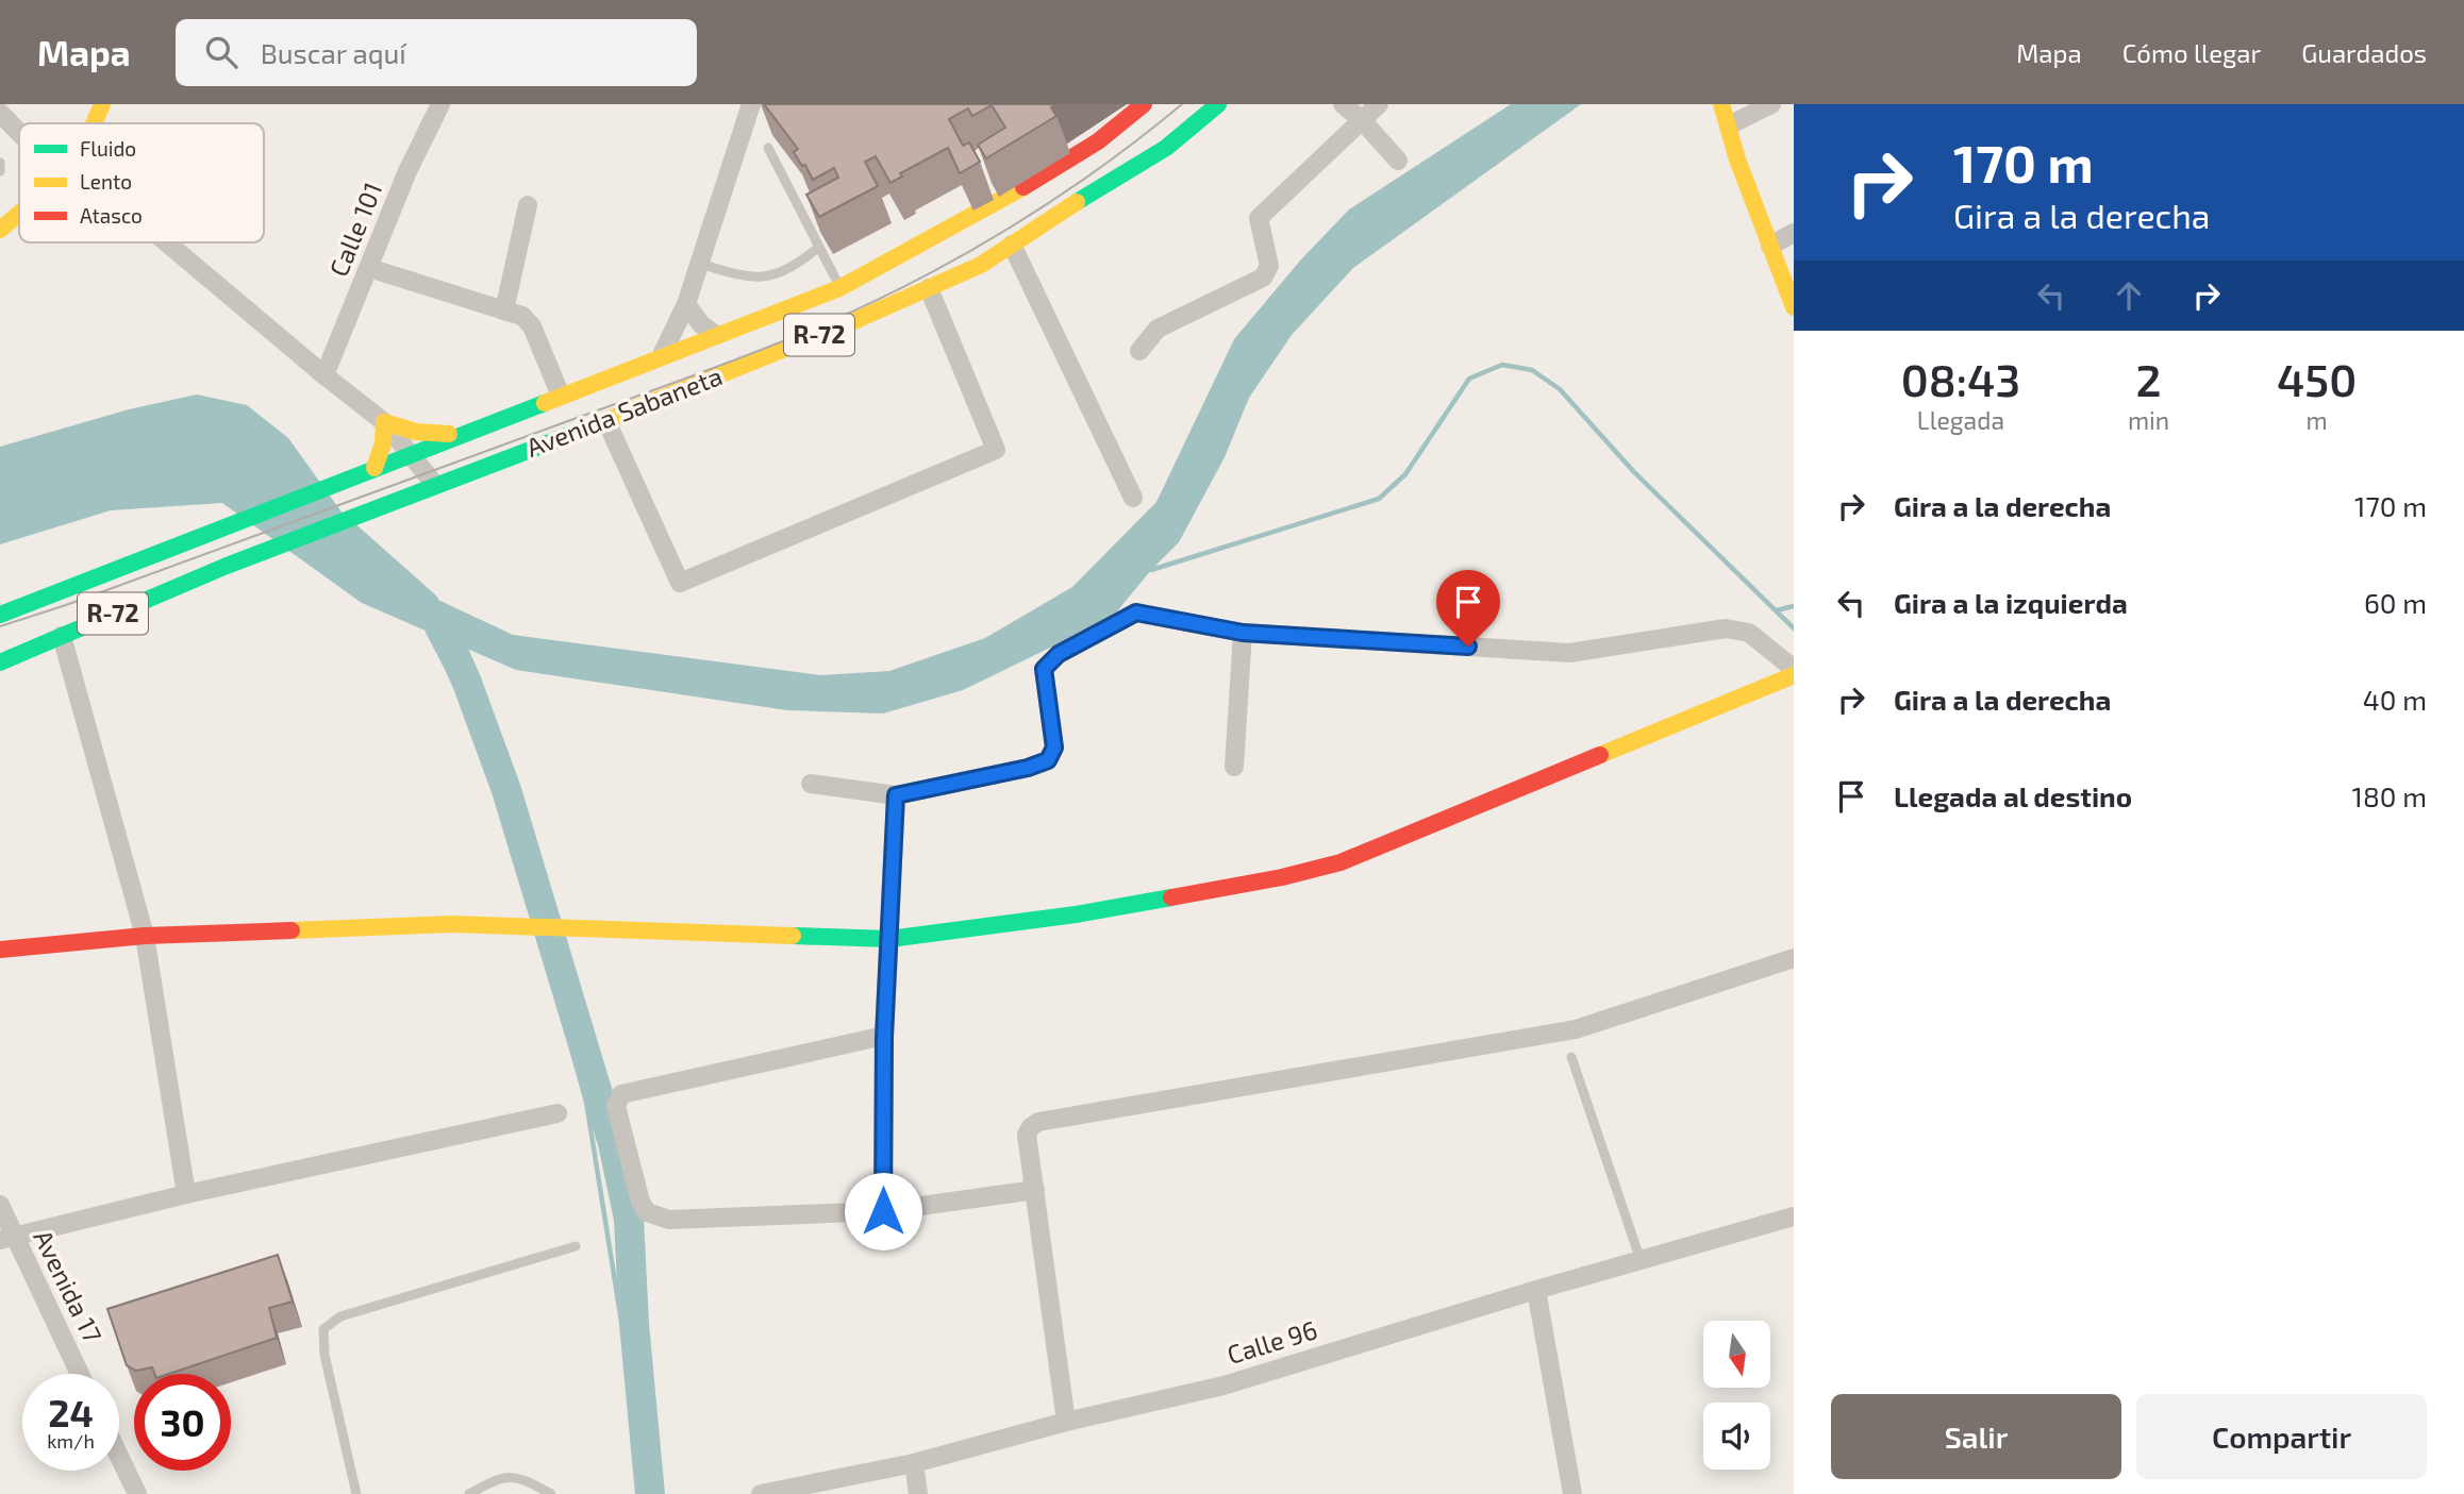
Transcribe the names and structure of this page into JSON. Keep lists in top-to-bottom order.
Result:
{
  "streets": {
    "main road": ["R-72", "Avenida Sabaneta"],
    "street": ["Calle 101", "Avenida 17", "Calle 96"]
  },
  "legend": ["Fluido", "Lento", "Atasco"],
  "north": "bottom",
  "page": {
    "header": "Mapa",
    "search": "Buscar aquí",
    "nav": ["Mapa", "Cómo llegar", "Guardados"],
    "turn": ["170 m", "Gira a la derecha"],
    "eta": [
      "08:43",
      "Llegada",
      "2",
      "min",
      "450",
      "m"
    ],
    "list": [
      {
        "name": "Gira a la derecha",
        "value": "170 m"
      },
      {
        "name": "Gira a la izquierda",
        "value": "60 m"
      },
      {
        "name": "Gira a la derecha",
        "value": "40 m"
      },
      {
        "name": "Llegada al destino",
        "value": "180 m"
      }
    ],
    "speed": "24 km/h",
    "limit": "30",
    "buttons": ["Salir", "Compartir"]
  }
}
